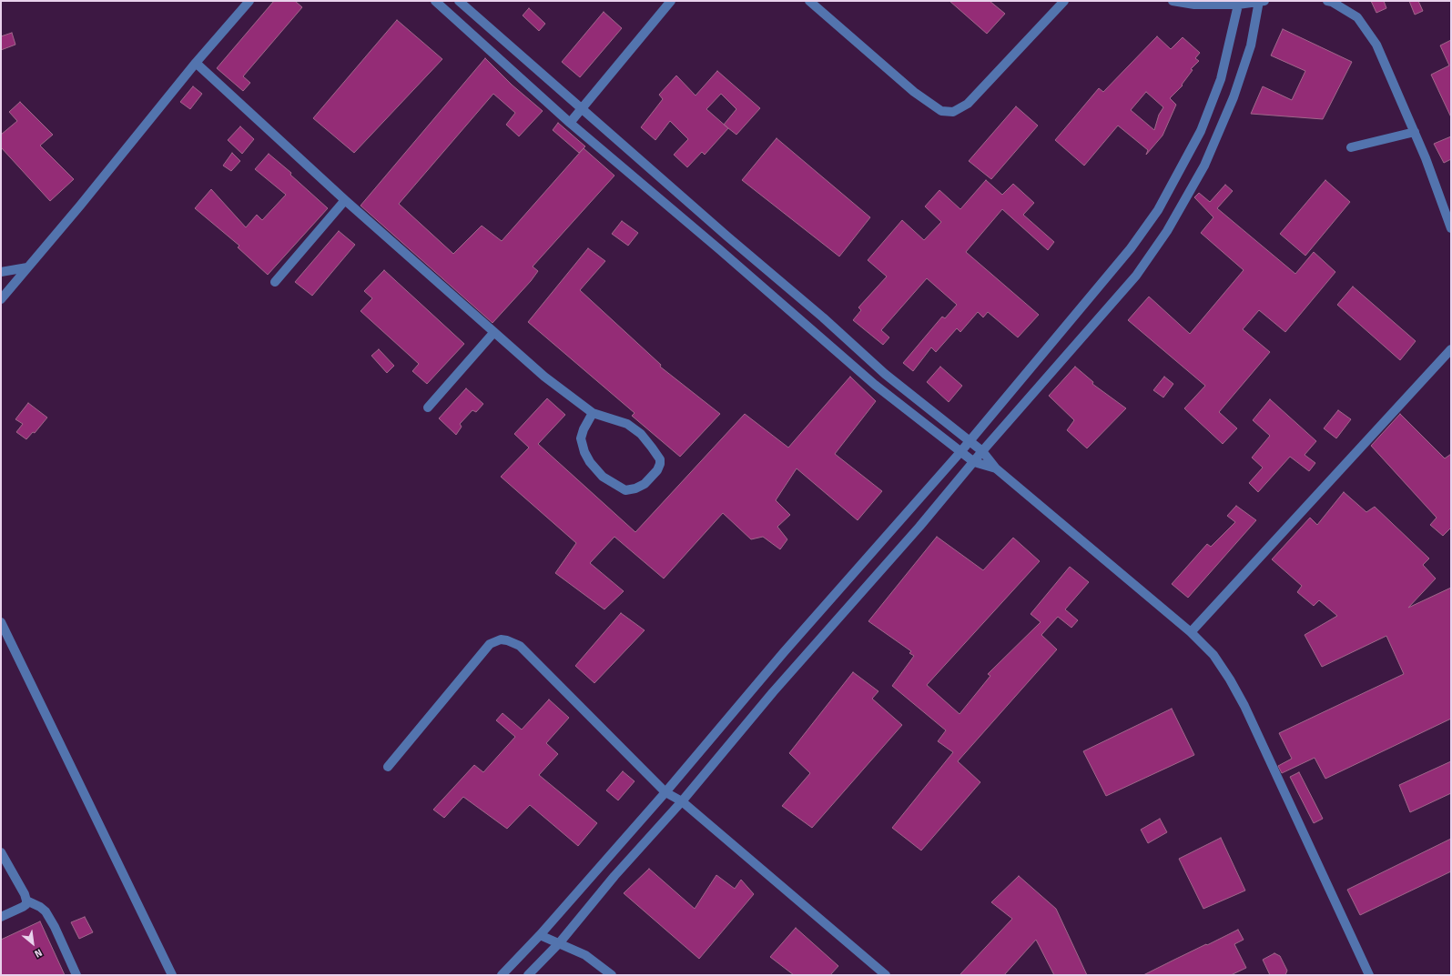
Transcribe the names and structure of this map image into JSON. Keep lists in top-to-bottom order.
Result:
{
  "north": "bottom right"
}
